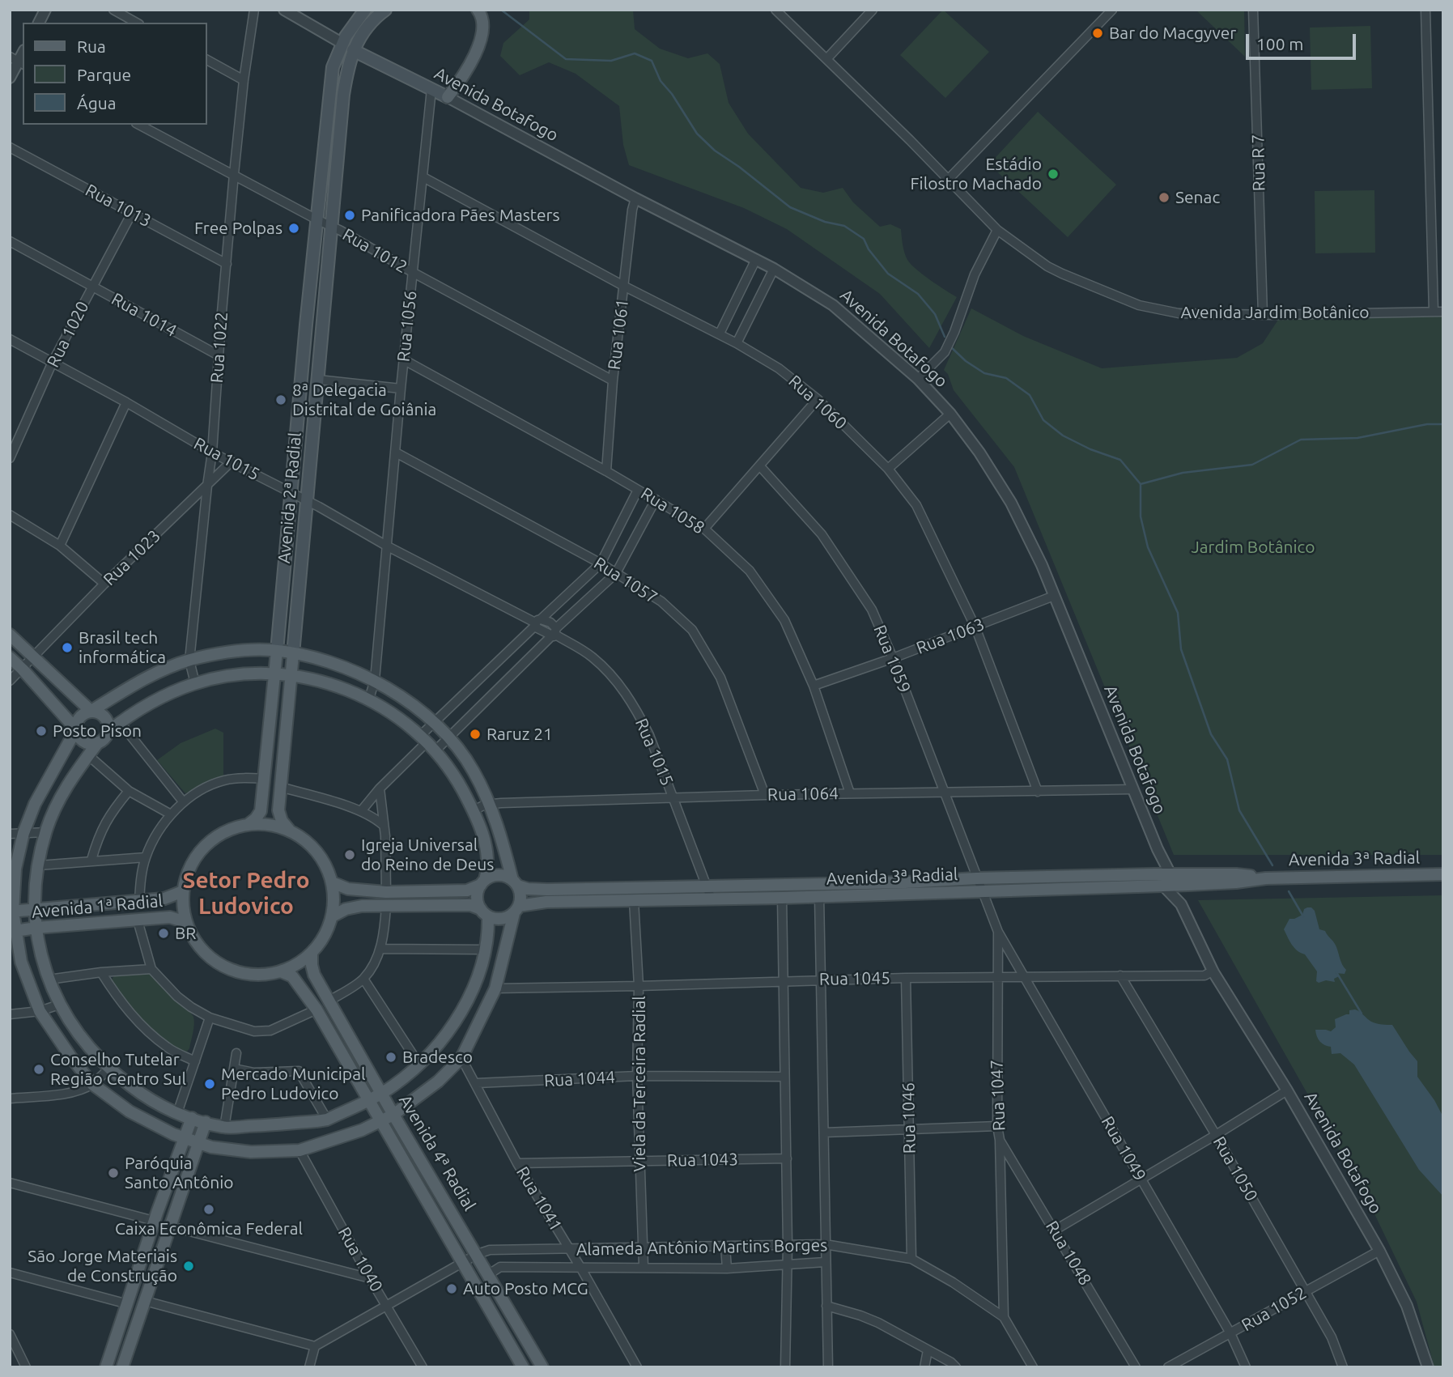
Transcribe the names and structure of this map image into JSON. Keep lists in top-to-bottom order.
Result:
{
  "streets": {
    "main road": [
      "Avenida Botafogo",
      "Avenida 2ª Radial",
      "Avenida 3ª Radial",
      "Avenida 1ª Radial",
      "Avenida 4ª Radial"
    ],
    "street": [
      "Rua R 7",
      "Rua 1013",
      "Rua 1012",
      "Avenida Jardim Botânico",
      "Rua 1014",
      "Rua 1056",
      "Rua 1020",
      "Rua 1061",
      "Rua 1022",
      "Rua 1060",
      "Rua 1015",
      "Rua 1058",
      "Rua 1023",
      "Rua 1057",
      "Rua 1063",
      "Rua 1059",
      "Rua 1064",
      "Rua 1045",
      "Rua 1044",
      "Viela da Terceira Radial",
      "Rua 1047",
      "Rua 1046",
      "Rua 1049",
      "Rua 1043",
      "Rua 1050",
      "Rua 1041",
      "Alameda Antônio Martins Borges",
      "Rua 1048",
      "Rua 1040",
      "Rua 1052"
    ]
  },
  "crossings": [
    ["Avenida Botafogo", "Rua 1056"],
    ["Avenida Botafogo", "Rua 1061"],
    ["Avenida Botafogo", "Avenida 2ª Radial"],
    ["Avenida Botafogo", "Rua 1063"],
    ["Avenida Botafogo", "Rua 1064"],
    ["Avenida Botafogo", "Avenida 3ª Radial"],
    ["Avenida Botafogo", "Rua 1045"],
    ["Avenida Botafogo", "Rua 1052"],
    ["Rua R 7", "Avenida Jardim Botânico"],
    ["Rua 1013", "Rua 1020"],
    ["Rua 1013", "Rua 1022"],
    ["Rua 1012", "Rua 1056"],
    ["Rua 1012", "Rua 1061"],
    ["Rua 1012", "Rua 1022"],
    ["Rua 1012", "Avenida 2ª Radial"],
    ["Rua 1014", "Rua 1020"],
    ["Rua 1014", "Rua 1022"],
    ["Rua 1056", "Rua 1060"],
    ["Rua 1056", "Rua 1015"],
    ["Rua 1056", "Rua 1058"],
    ["Rua 1056", "Rua 1057"],
    ["Rua 1020", "Rua 1015"],
    ["Rua 1061", "Rua 1060"],
    ["Rua 1061", "Rua 1058"],
    ["Rua 1022", "Rua 1015"],
    ["Rua 1022", "Rua 1023"],
    ["Rua 1060", "Rua 1063"],
    ["Rua 1060", "Rua 1064"],
    ["Rua 1015", "Avenida 2ª Radial"],
    ["Rua 1015", "Rua 1023"],
    ["Rua 1015", "Rua 1064"],
    ["Rua 1015", "Avenida 3ª Radial"],
    ["Avenida 2ª Radial", "Avenida 1ª Radial"],
    ["Avenida 2ª Radial", "Avenida 4ª Radial"],
    ["Rua 1058", "Rua 1063"],
    ["Rua 1058", "Rua 1064"],
    ["Rua 1057", "Rua 1064"],
    ["Rua 1063", "Rua 1059"],
    ["Rua 1059", "Rua 1064"],
    ["Rua 1059", "Avenida 3ª Radial"],
    ["Rua 1059", "Rua 1047"],
    ["Avenida 3ª Radial", "Viela da Terceira Radial"],
    ["Avenida 3ª Radial", "Rua 1047"],
    ["Avenida 1ª Radial", "Avenida 4ª Radial"],
    ["Rua 1045", "Viela da Terceira Radial"],
    ["Rua 1045", "Rua 1047"],
    ["Rua 1045", "Rua 1046"],
    ["Rua 1045", "Rua 1049"],
    ["Rua 1045", "Rua 1050"],
    ["Rua 1044", "Viela da Terceira Radial"],
    ["Rua 1044", "Rua 1041"],
    ["Viela da Terceira Radial", "Rua 1043"],
    ["Viela da Terceira Radial", "Alameda Antônio Martins Borges"],
    ["Rua 1047", "Rua 1049"],
    ["Rua 1047", "Alameda Antônio Martins Borges"],
    ["Rua 1047", "Rua 1048"],
    ["Rua 1046", "Alameda Antônio Martins Borges"],
    ["Rua 1049", "Rua 1052"],
    ["Avenida 4ª Radial", "Alameda Antônio Martins Borges"],
    ["Rua 1043", "Rua 1041"],
    ["Rua 1050", "Rua 1052"],
    ["Rua 1041", "Alameda Antônio Martins Borges"],
    ["Alameda Antônio Martins Borges", "Rua 1040"]
  ],
  "districts": ["Setor Pedro Ludovico"],
  "parks": ["Jardim Botânico"],
  "places": [
    "Bar do Macgyver",
    "Estádio Filostro Machado",
    "Senac",
    "Panificadora Pães Masters",
    "Free Polpas",
    "8ª Delegacia Distrital de Goiânia",
    "Brasil tech informática",
    "Posto Pison",
    "Raruz 21",
    "Igreja Universal do Reino de Deus",
    "BR",
    "Bradesco",
    "Conselho Tutelar Região Centro Sul",
    "Mercado Municipal Pedro Ludovico",
    "Paróquia Santo Antônio",
    "Caixa Econômica Federal",
    "São Jorge Materiais de Construção",
    "Auto Posto MCG"
  ],
  "legend": ["Rua", "Parque", "Água"],
  "scale_bar": "100 m"
}
